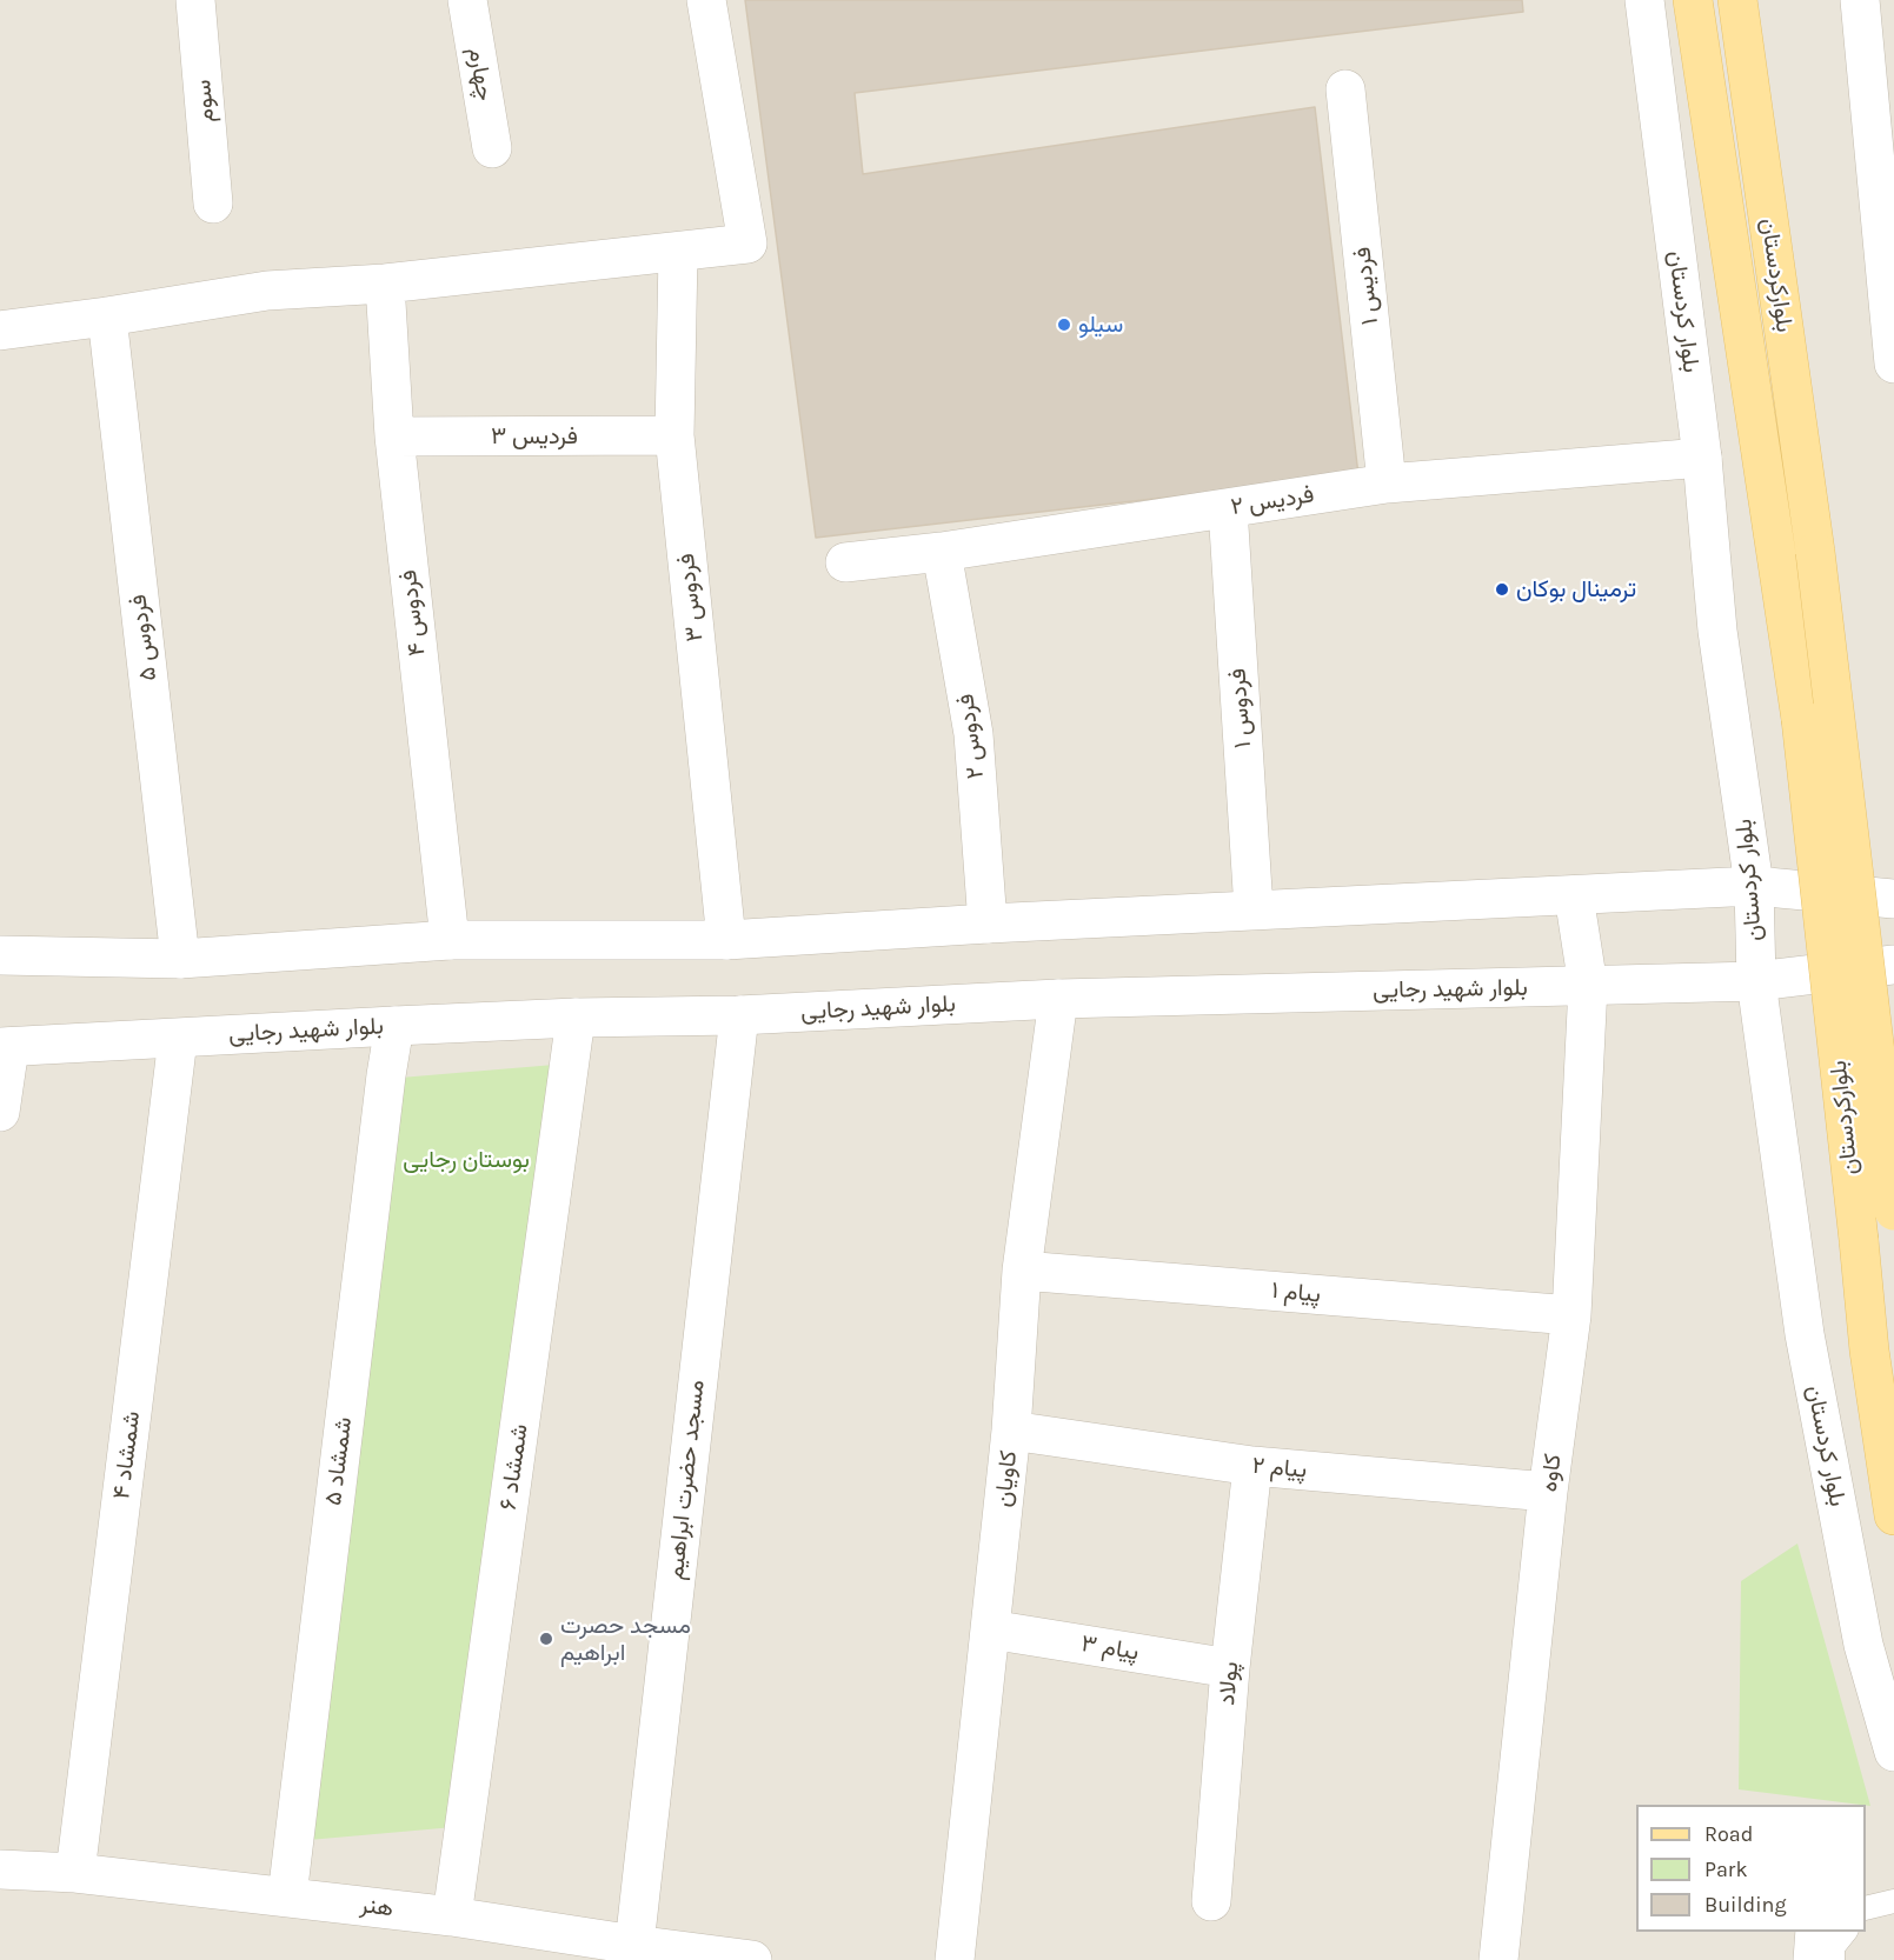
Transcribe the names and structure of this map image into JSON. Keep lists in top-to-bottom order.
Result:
{
  "streets": {
    "main road": ["بلوارکردستان"],
    "street": [
      "چهارم",
      "سوم",
      "فردیس ۱",
      "بلوار کردستان",
      "فردیس ۳",
      "فردیس ۲",
      "فردوس ۳",
      "فردوس ۴",
      "فردوس ۵",
      "فردوس ۱",
      "فردوس ۲",
      "بلوار شهید رجایی",
      "پیام ۱",
      "شمشاد ۴",
      "شمشاد ۵",
      "شمشاد ۶",
      "پیام ۲",
      "کاوه",
      "کاویان",
      "مسجد حضرت ابراهیم",
      "پیام ۳",
      "پولاد",
      "هنر"
    ]
  },
  "crossings": [
    ["فردیس ۱", "فردیس ۲"],
    ["بلوار کردستان", "فردیس ۲"],
    ["بلوار کردستان", "بلوار شهید رجایی"],
    ["فردیس ۳", "فردوس ۳"],
    ["فردیس ۳", "فردوس ۴"],
    ["فردیس ۲", "فردوس ۱"],
    ["فردیس ۲", "فردوس ۲"],
    ["بلوار شهید رجایی", "شمشاد ۴"],
    ["بلوار شهید رجایی", "شمشاد ۵"],
    ["بلوار شهید رجایی", "شمشاد ۶"],
    ["بلوار شهید رجایی", "کاوه"],
    ["بلوار شهید رجایی", "کاویان"],
    ["بلوار شهید رجایی", "مسجد حضرت ابراهیم"],
    ["پیام ۱", "کاوه"],
    ["پیام ۱", "کاویان"],
    ["شمشاد ۴", "هنر"],
    ["شمشاد ۵", "هنر"],
    ["شمشاد ۶", "هنر"],
    ["پیام ۲", "کاوه"],
    ["پیام ۲", "کاویان"],
    ["پیام ۲", "پولاد"],
    ["کاویان", "پیام ۳"],
    ["مسجد حضرت ابراهیم", "هنر"],
    ["پیام ۳", "پولاد"]
  ],
  "parks": ["بوستان رجایی"],
  "places": ["سیلو", "ترمینال بوکان", "مسجد حصرت ابراهیم"],
  "legend": ["Road", "Park", "Building"]
}
